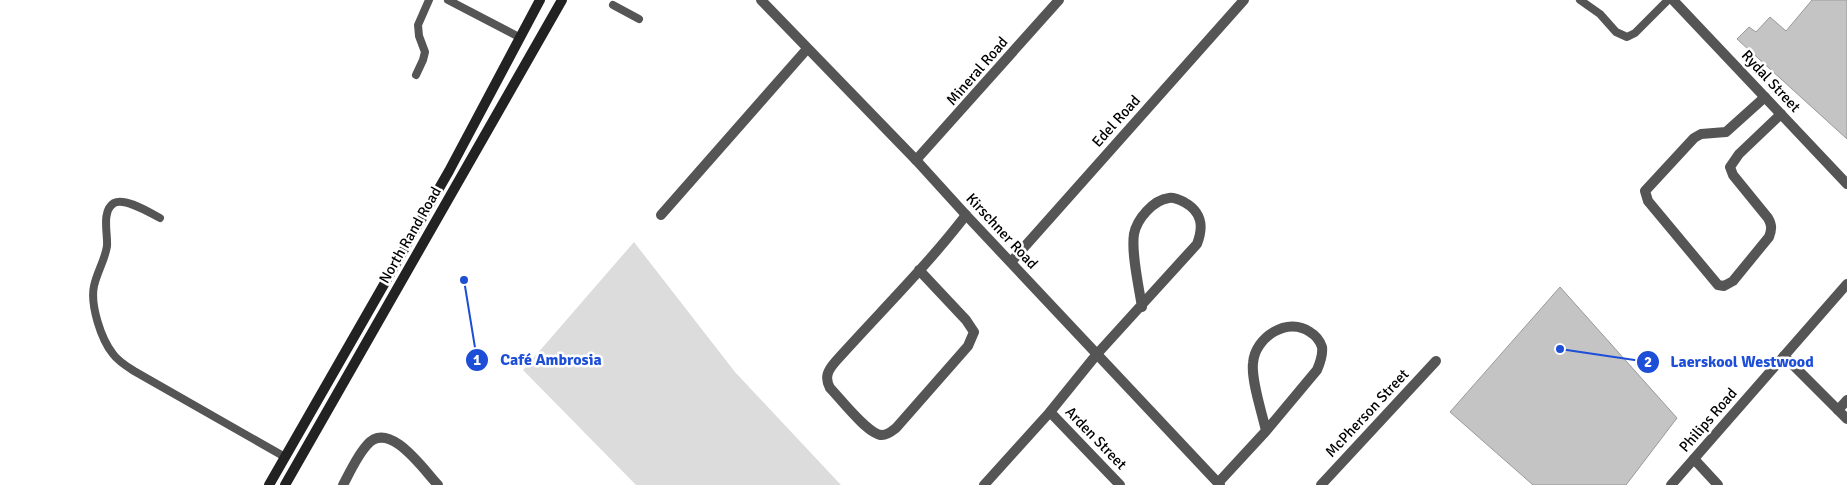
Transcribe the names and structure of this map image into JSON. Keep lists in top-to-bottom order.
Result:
{
  "streets": {
    "main road": ["North Rand Road"],
    "street": [
      "Mineral Road",
      "Rydal Street",
      "Edel Road",
      "Kirschner Road",
      "McPherson Street",
      "Philips Road",
      "Arden Street"
    ]
  },
  "crossings": [
    ["Mineral Road", "Kirschner Road"],
    ["Edel Road", "Kirschner Road"],
    ["Kirschner Road", "Arden Street"]
  ],
  "places": ["Café Ambrosia", "Laerskool Westwood"]
}
